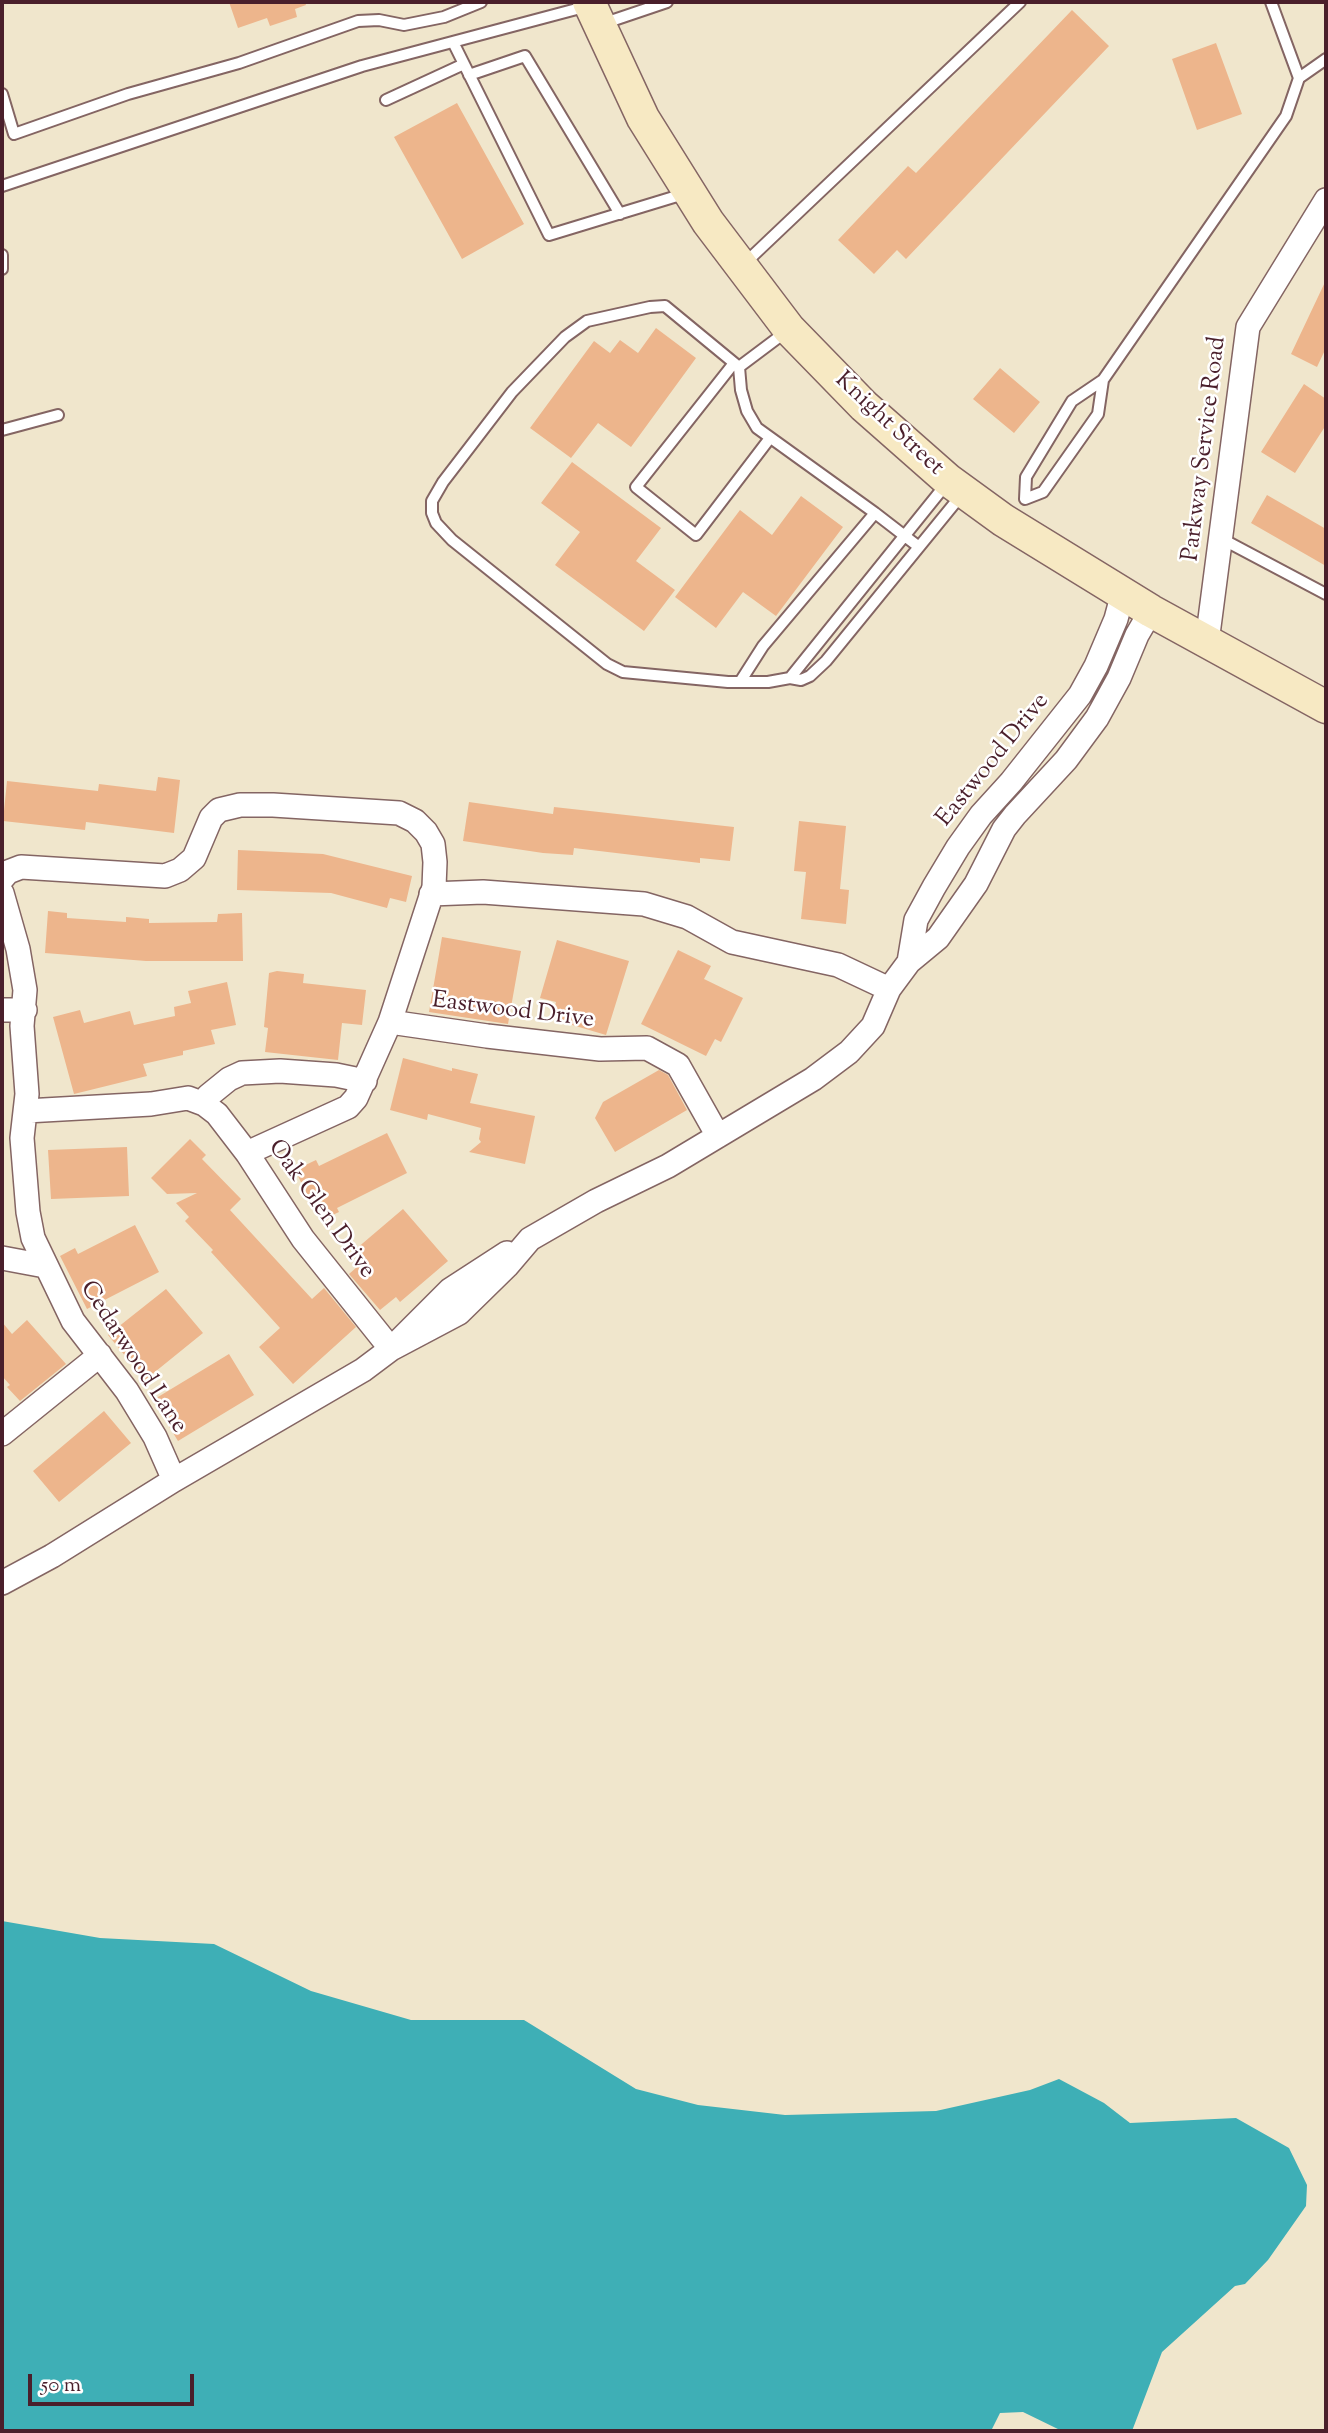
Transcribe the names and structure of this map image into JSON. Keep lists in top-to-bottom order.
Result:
{
  "streets": {
    "street": [
      "Knight Street",
      "Parkway Service Road",
      "Eastwood Drive",
      "Oak Glen Drive",
      "Cedarwood Lane"
    ]
  },
  "crossings": [
    ["Knight Street", "Parkway Service Road"],
    ["Knight Street", "Eastwood Drive"],
    ["Eastwood Drive", "Oak Glen Drive"],
    ["Eastwood Drive", "Cedarwood Lane"]
  ],
  "scale_bar": "50 m"
}
